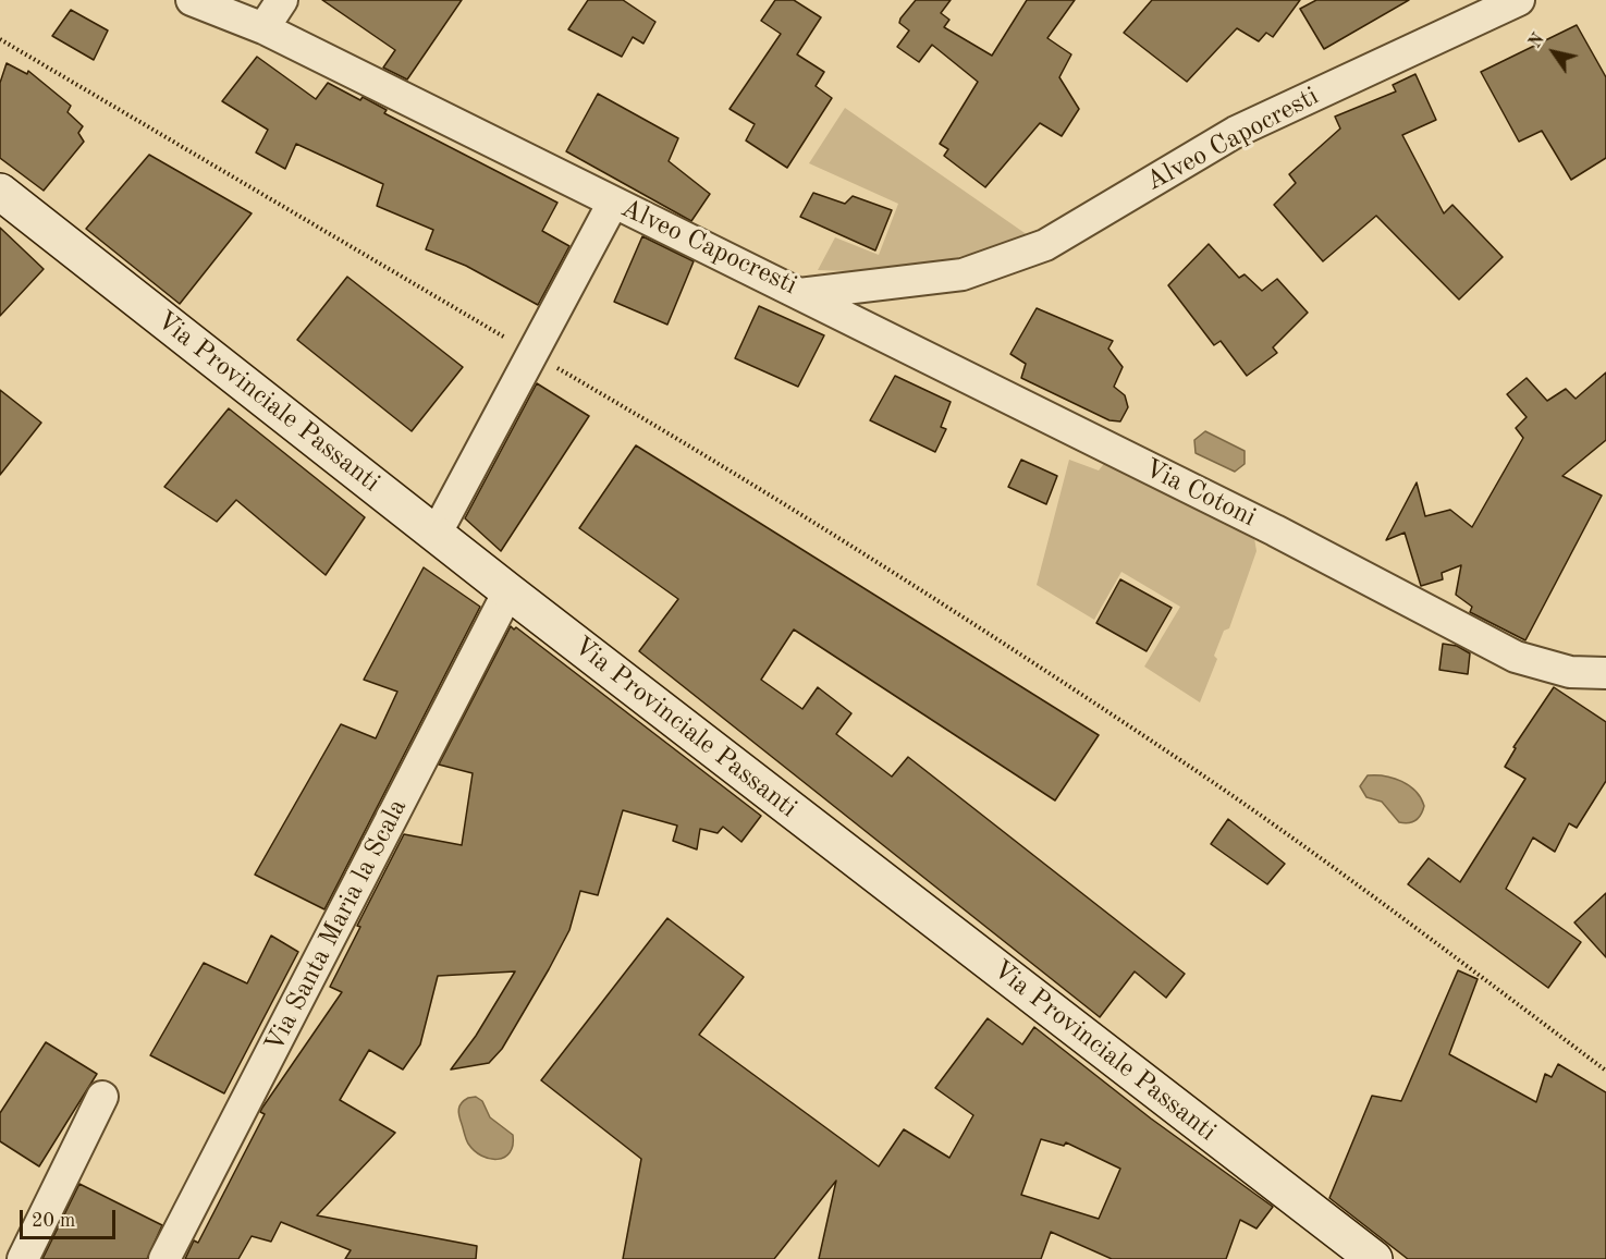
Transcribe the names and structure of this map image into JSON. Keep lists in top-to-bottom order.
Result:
{
  "streets": {
    "main road": ["Via Provinciale Passanti"],
    "street": ["Alveo Capocresti", "Via Cotoni", "Via Santa Maria la Scala"]
  },
  "crossings": [
    ["Alveo Capocresti", "Via Cotoni"],
    ["Via Provinciale Passanti", "Via Santa Maria la Scala"]
  ],
  "scale_bar": "20 m",
  "north": "top left"
}
